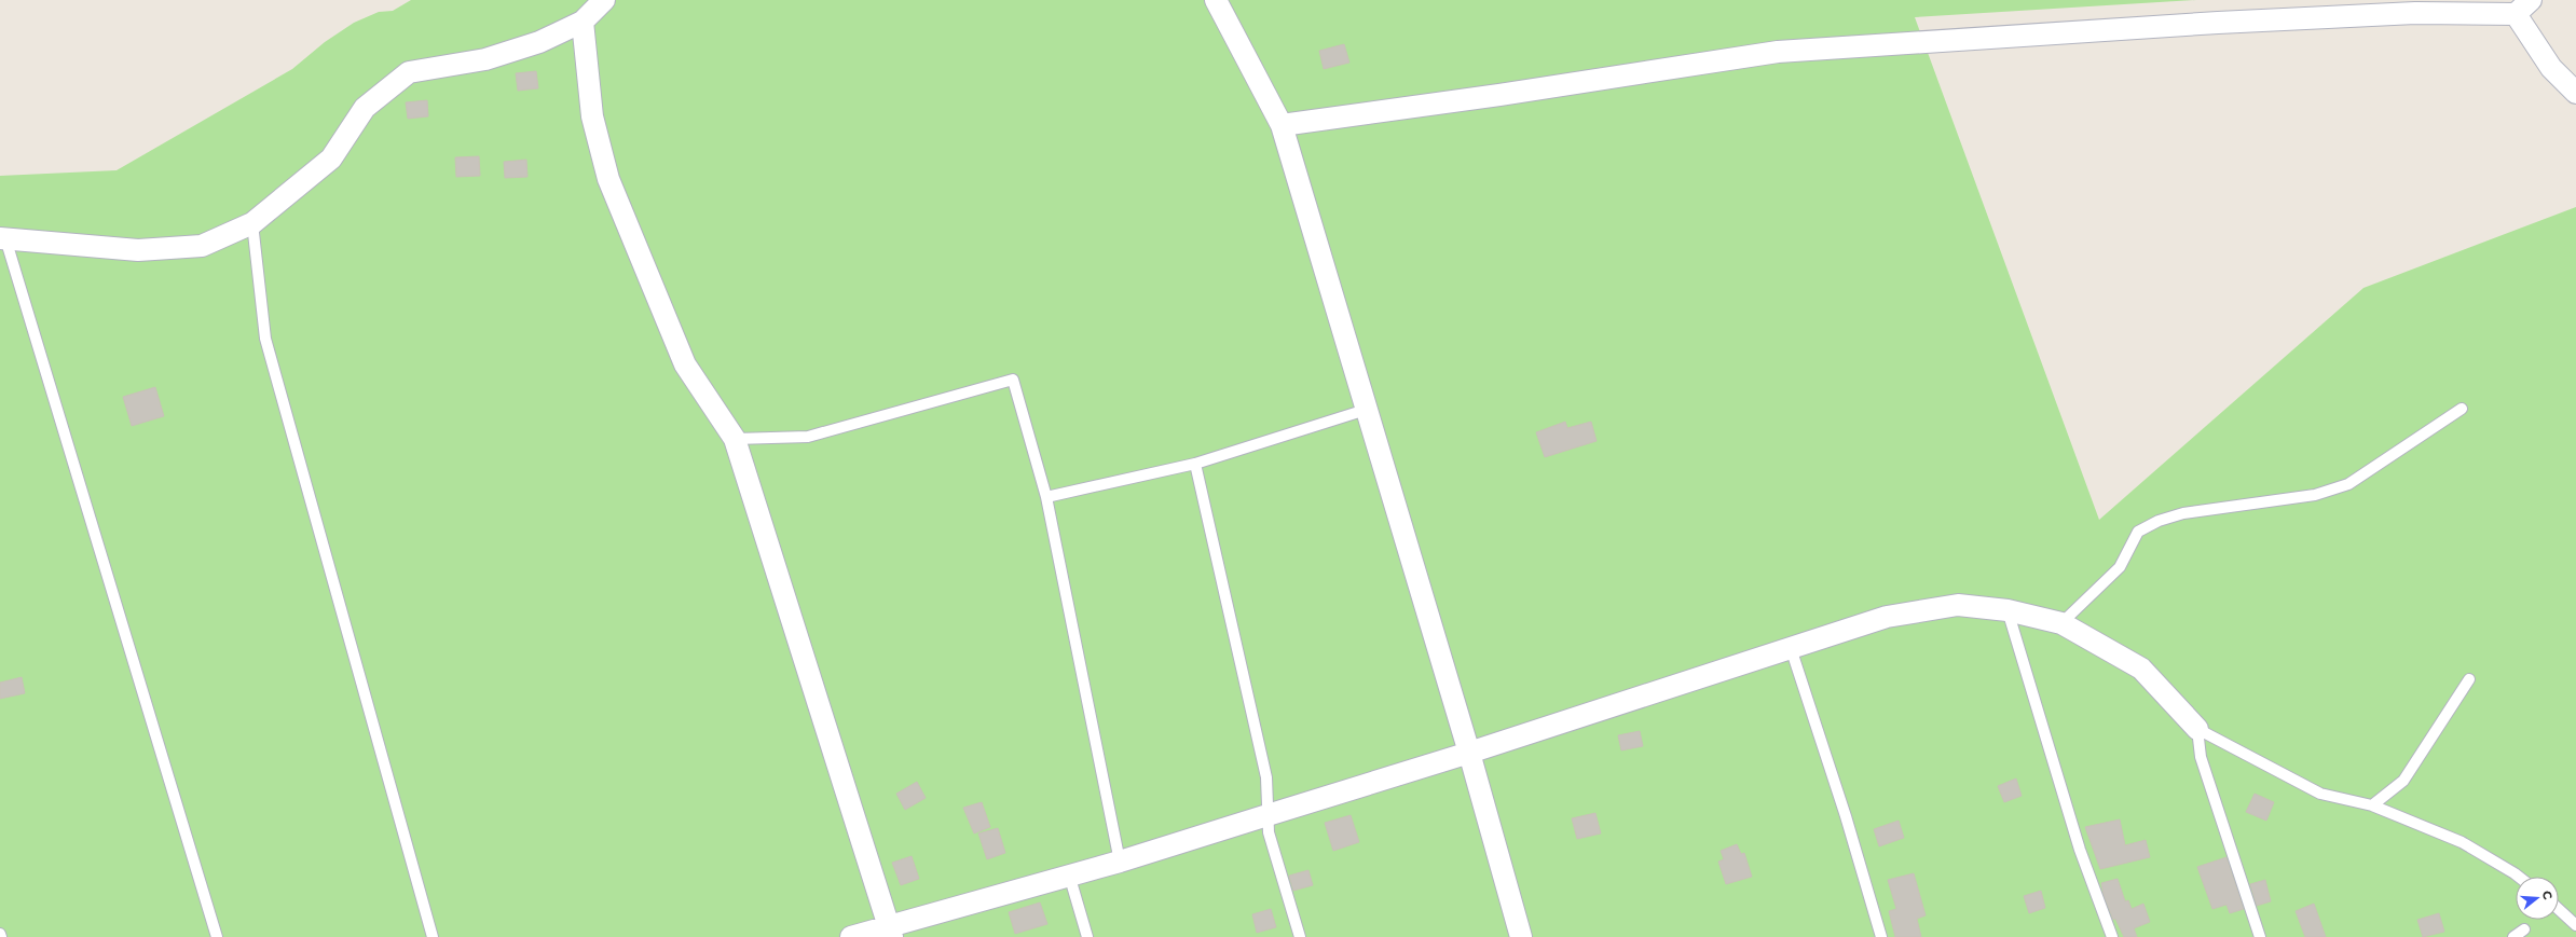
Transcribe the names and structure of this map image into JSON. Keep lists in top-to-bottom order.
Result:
{
  "north": "right"
}
